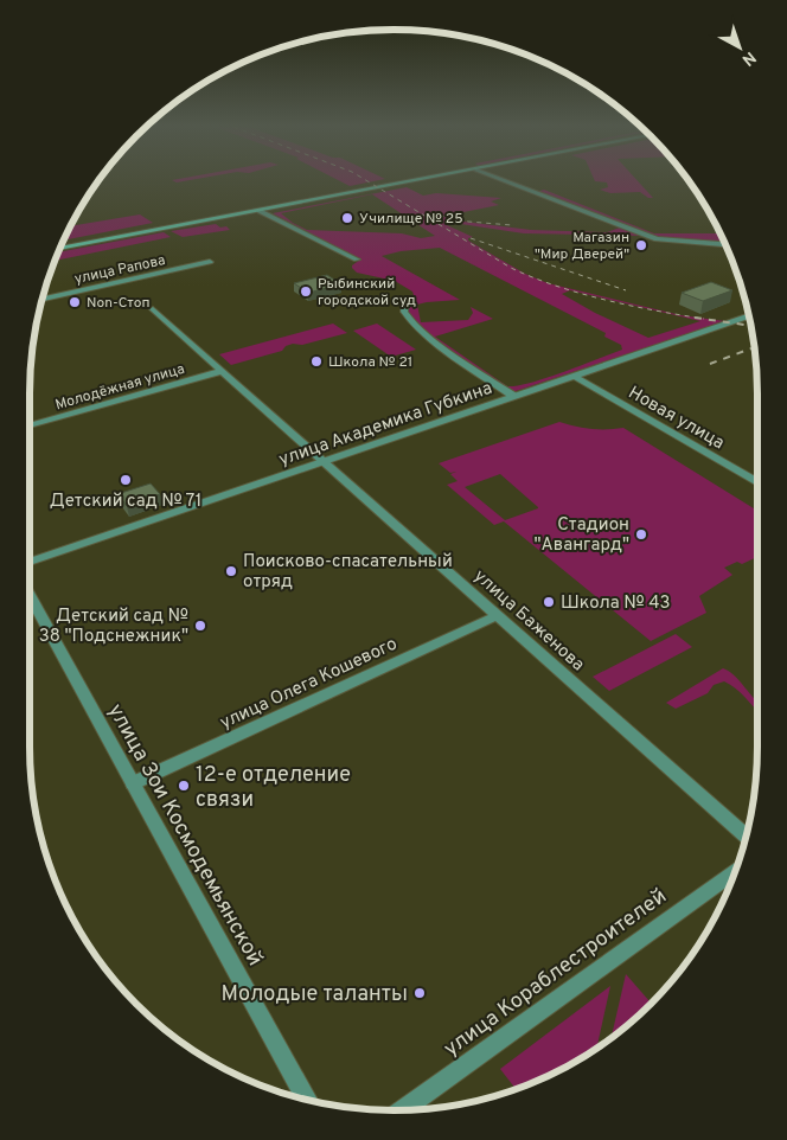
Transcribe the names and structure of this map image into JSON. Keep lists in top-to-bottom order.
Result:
{
  "streets": {
    "street": [
      "улица Рапова",
      "Молодёжная улица",
      "Новая улица",
      "улица Академика Губкина",
      "улица Баженова",
      "улица Олега Кошевого",
      "улица Зои Космодемьянской",
      "улица Кораблестроителей"
    ]
  },
  "crossings": [
    ["Молодёжная улица", "улица Баженова"],
    ["Новая улица", "улица Академика Губкина"],
    ["улица Академика Губкина", "улица Баженова"],
    ["улица Баженова", "улица Олега Кошевого"],
    ["улица Олега Кошевого", "улица Зои Космодемьянской"]
  ],
  "places": [
    "Училище № 25",
    "Магазин \"Мир Дверей\"",
    "Рыбинский городской суд",
    "Non-Стоп",
    "Школа № 21",
    "Детский сад № 71",
    "Стадион \"Авангард\"",
    "Поисково-спасательный отряд",
    "Школа № 43",
    "Детский сад № 38 \"Подснежник\"",
    "12-е отделение связи",
    "Молодые таланты"
  ],
  "north": "bottom right"
}
